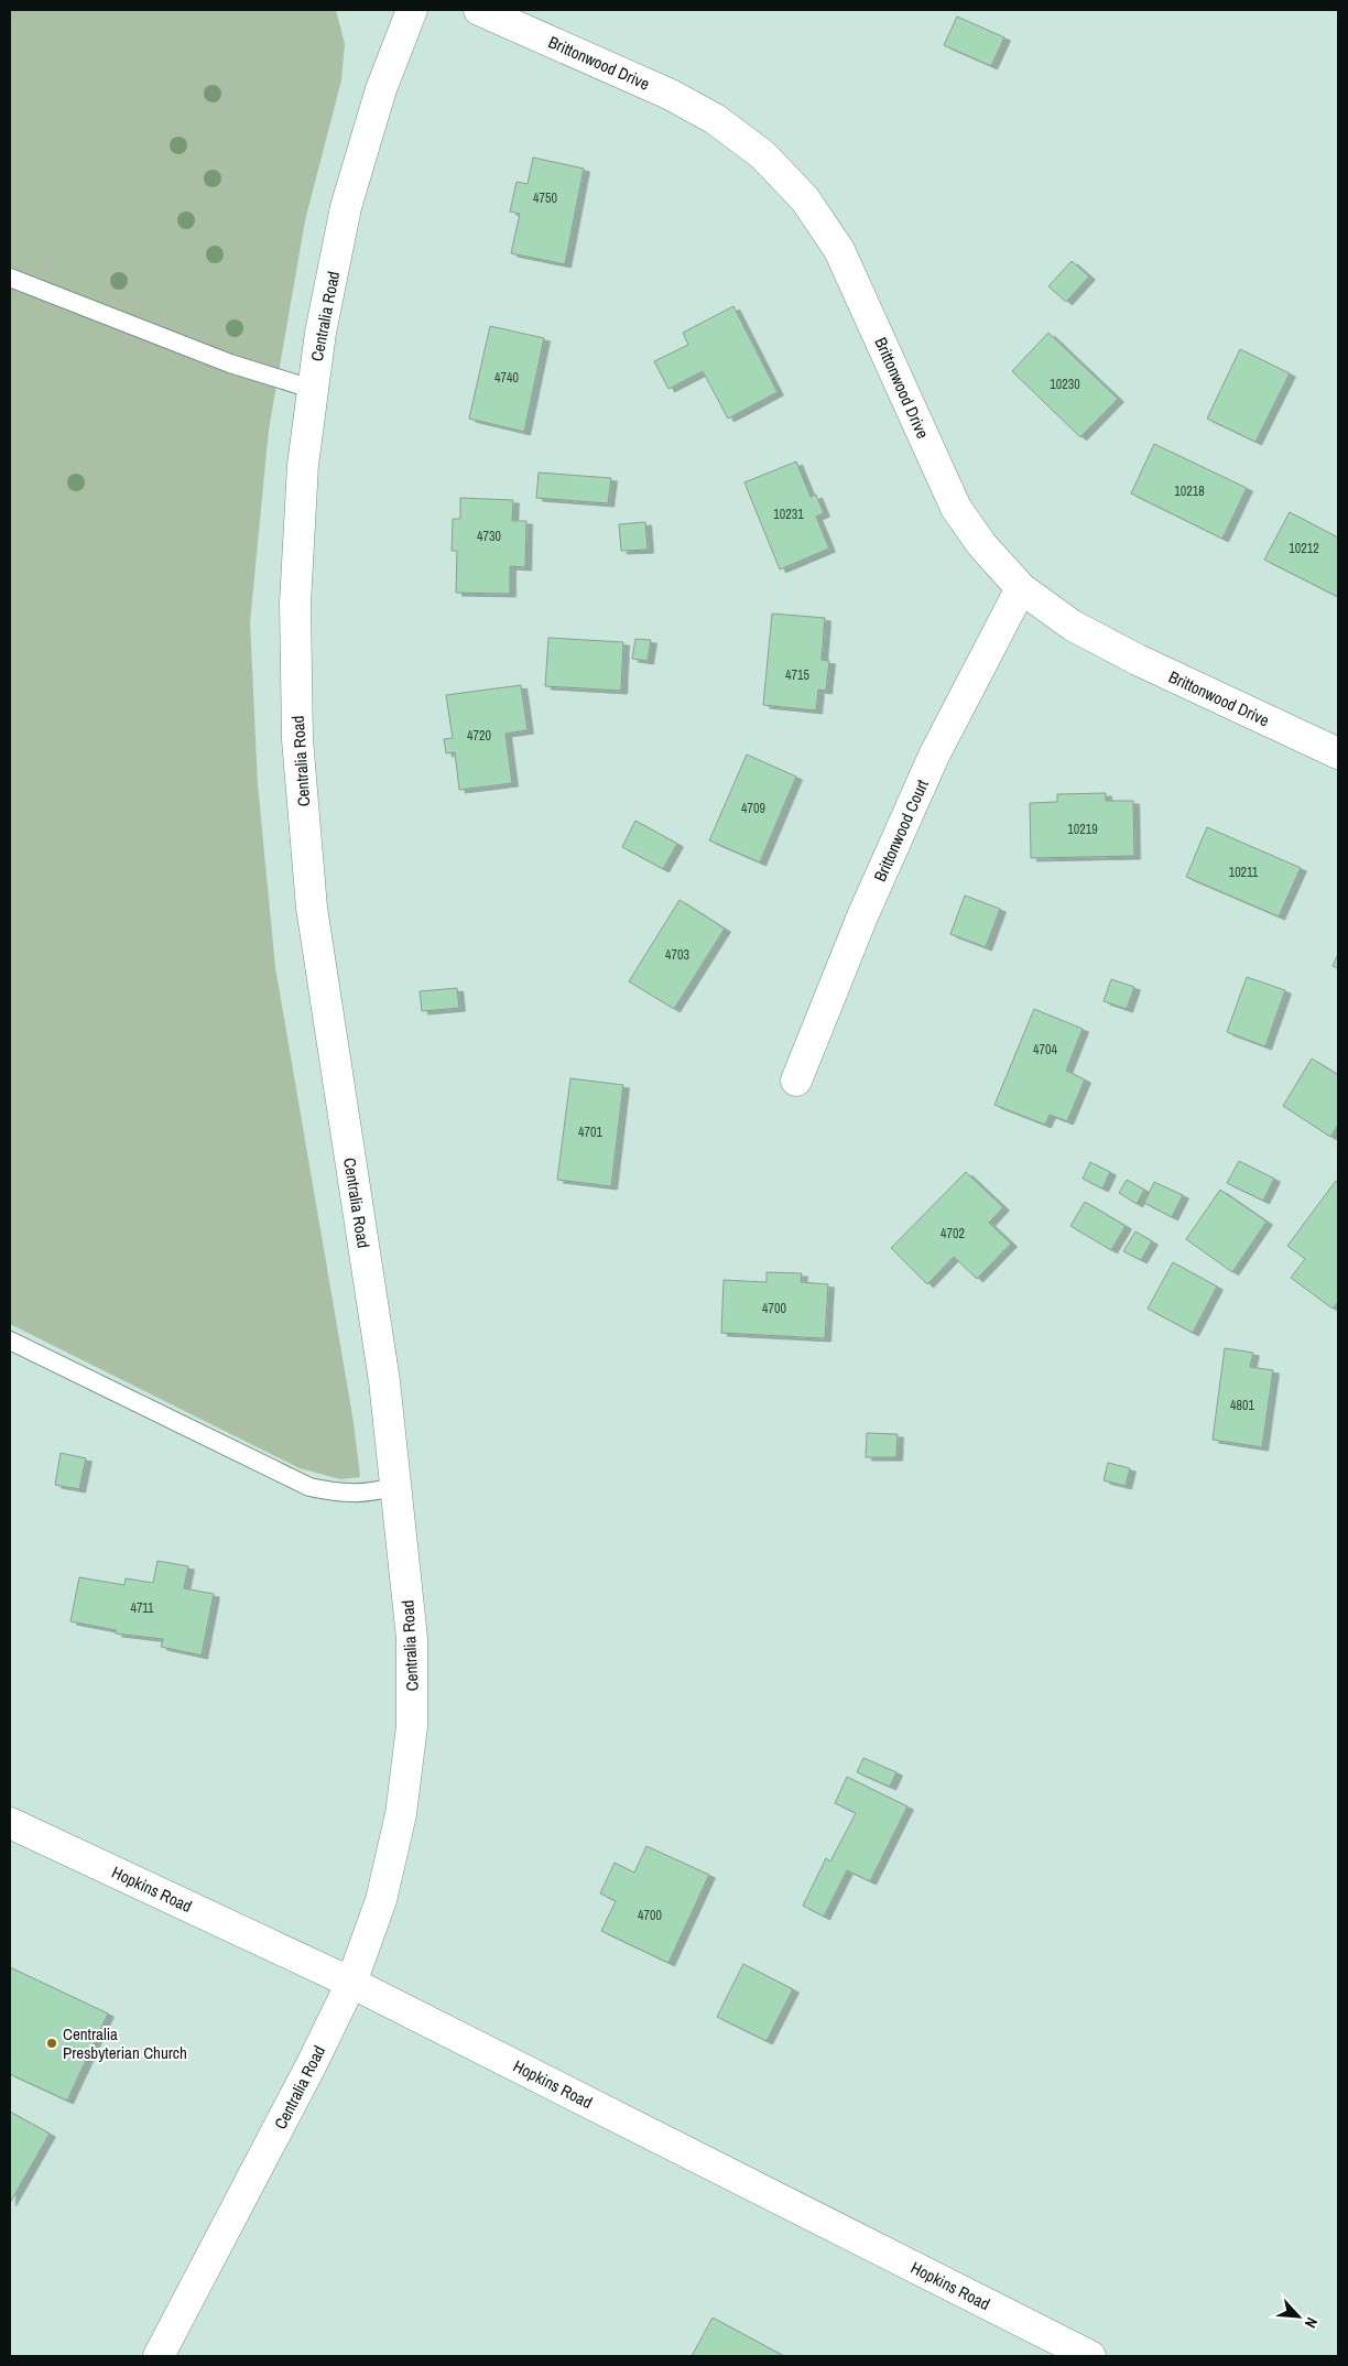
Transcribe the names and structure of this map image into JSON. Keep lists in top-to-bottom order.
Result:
{
  "streets": {
    "main road": [
      "Brittonwood Drive",
      "Centralia Road",
      "Brittonwood Court",
      "Hopkins Road"
    ]
  },
  "crossings": [
    ["Brittonwood Drive", "Brittonwood Court"],
    ["Centralia Road", "Hopkins Road"]
  ],
  "places": ["Centralia Presbyterian Church"],
  "house_numbers": [
    "4750",
    "4740",
    "10230",
    "10218",
    "10231",
    "4730",
    "10212",
    "4715",
    "4720",
    "4709",
    "10219",
    "10211",
    "4703",
    "4704",
    "4701",
    "4702",
    "4700",
    "4801",
    "4711",
    "4700"
  ],
  "north": "bottom right"
}
